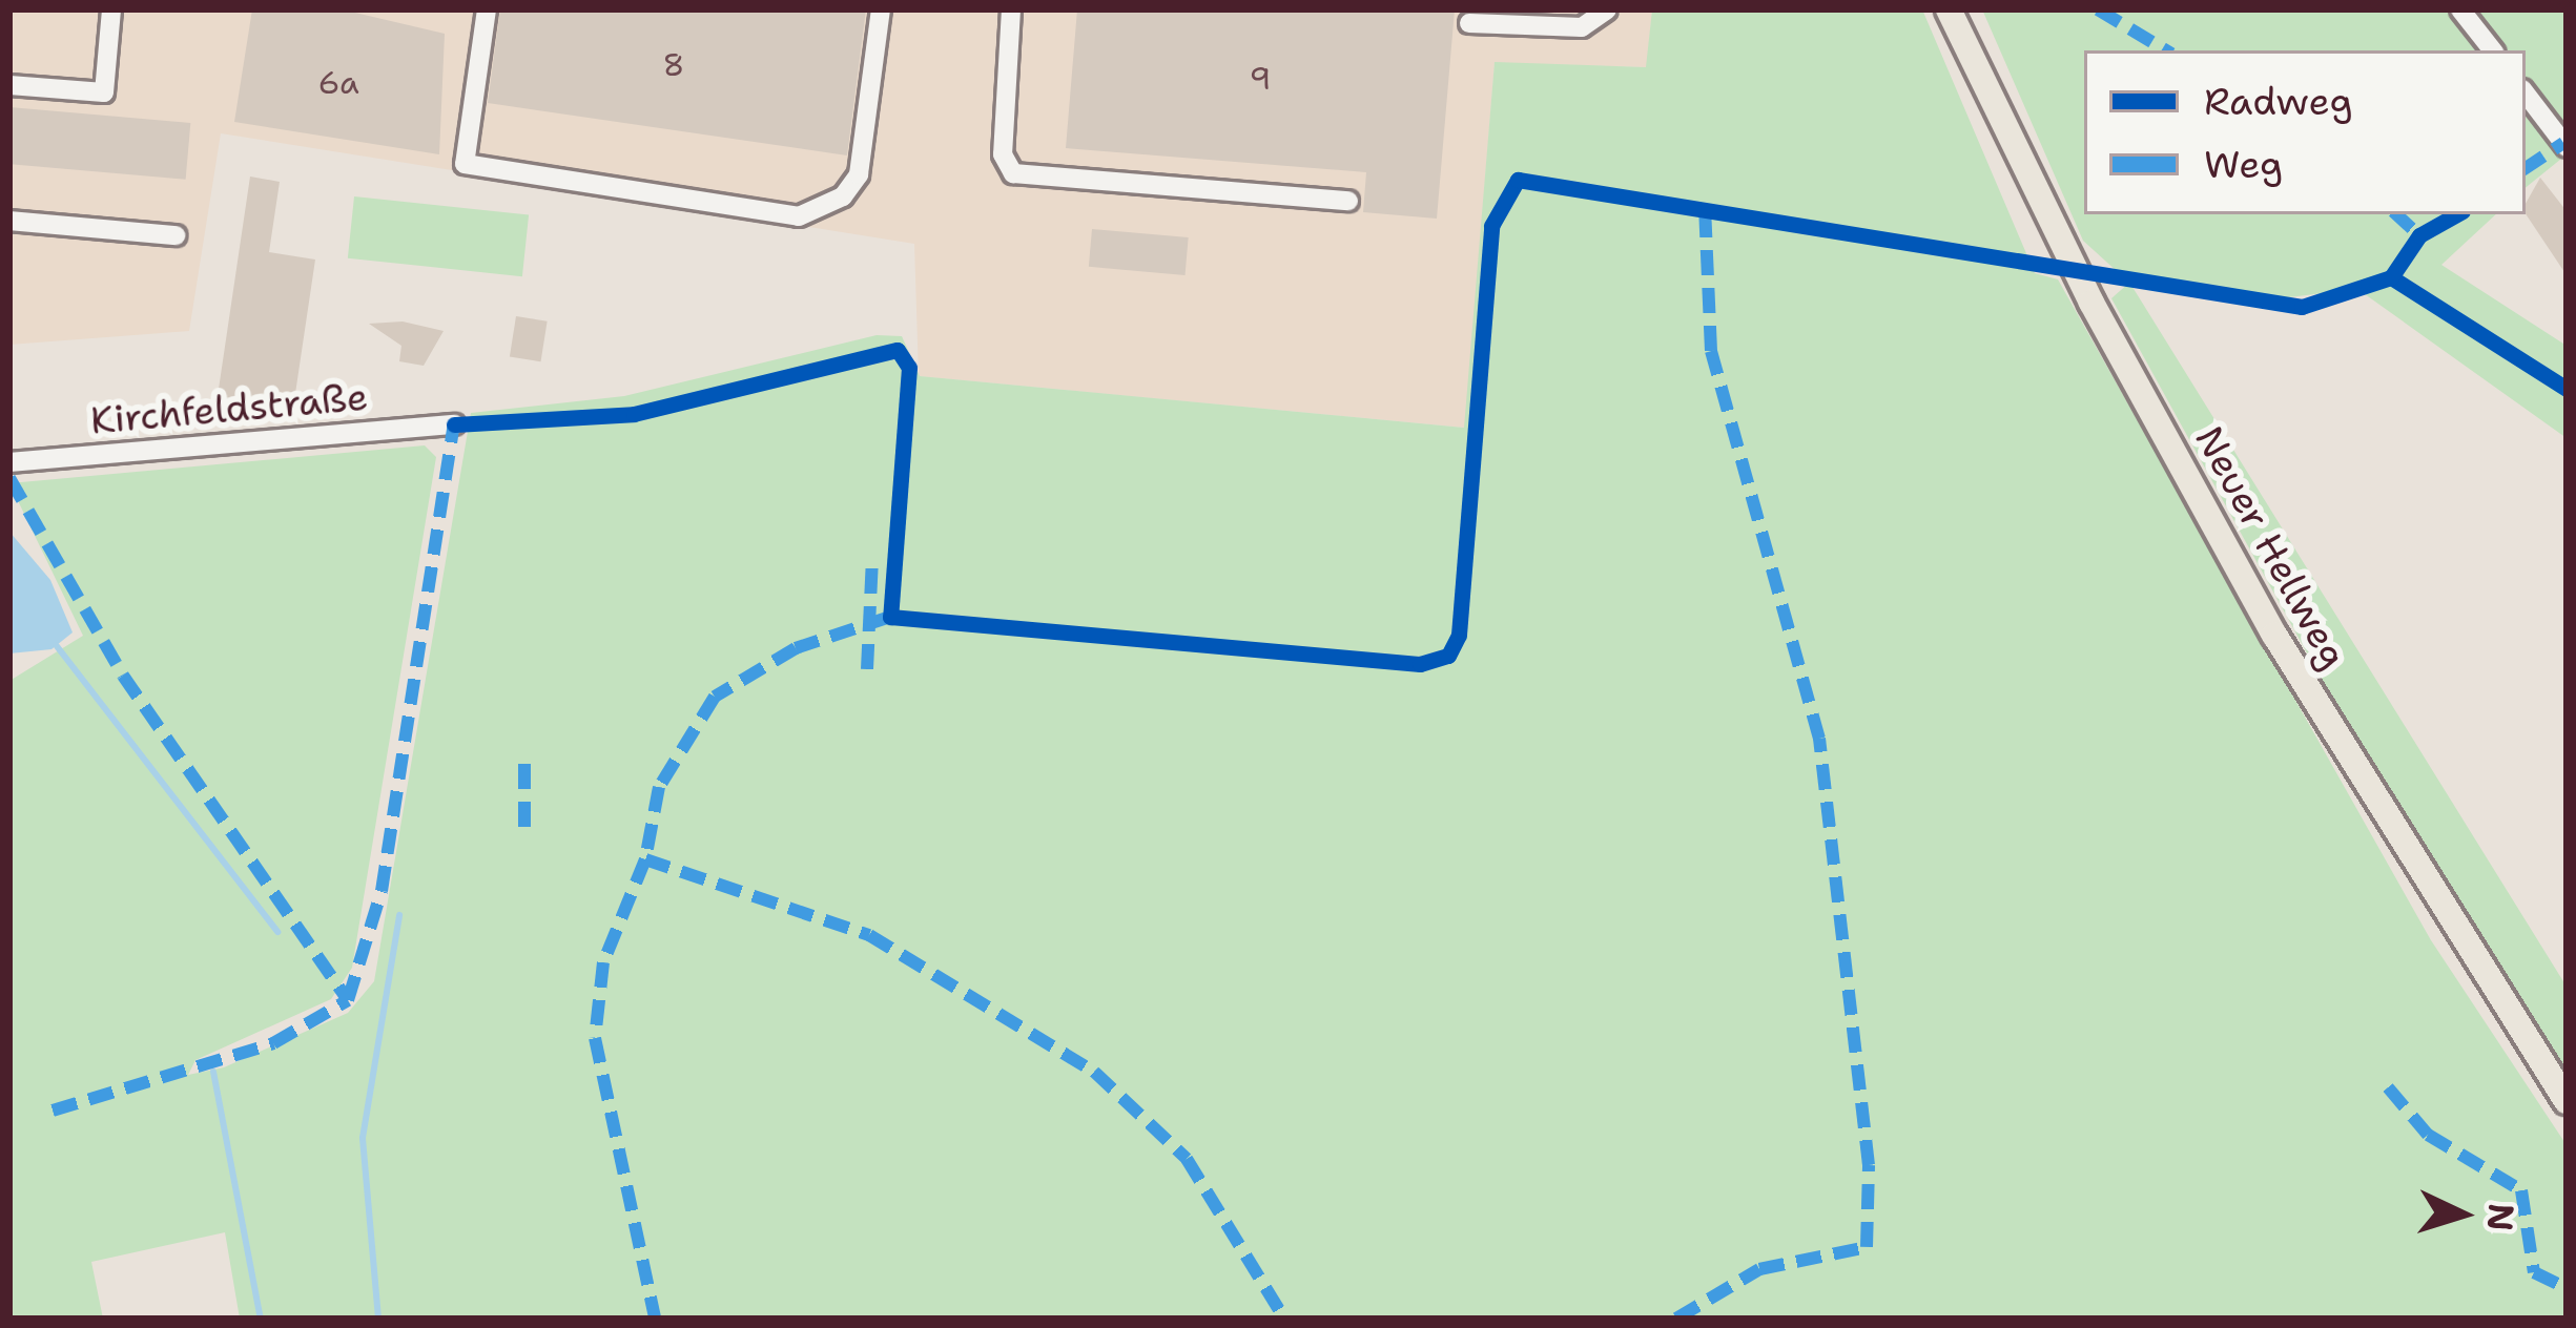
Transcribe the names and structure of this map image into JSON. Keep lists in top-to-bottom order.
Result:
{
  "streets": {
    "main road": ["Neuer Hellweg"],
    "street": ["Kirchfeldstraße"]
  },
  "house_numbers": ["8", "9", "6a"],
  "legend": ["Radweg", "Weg"],
  "north": "right"
}
